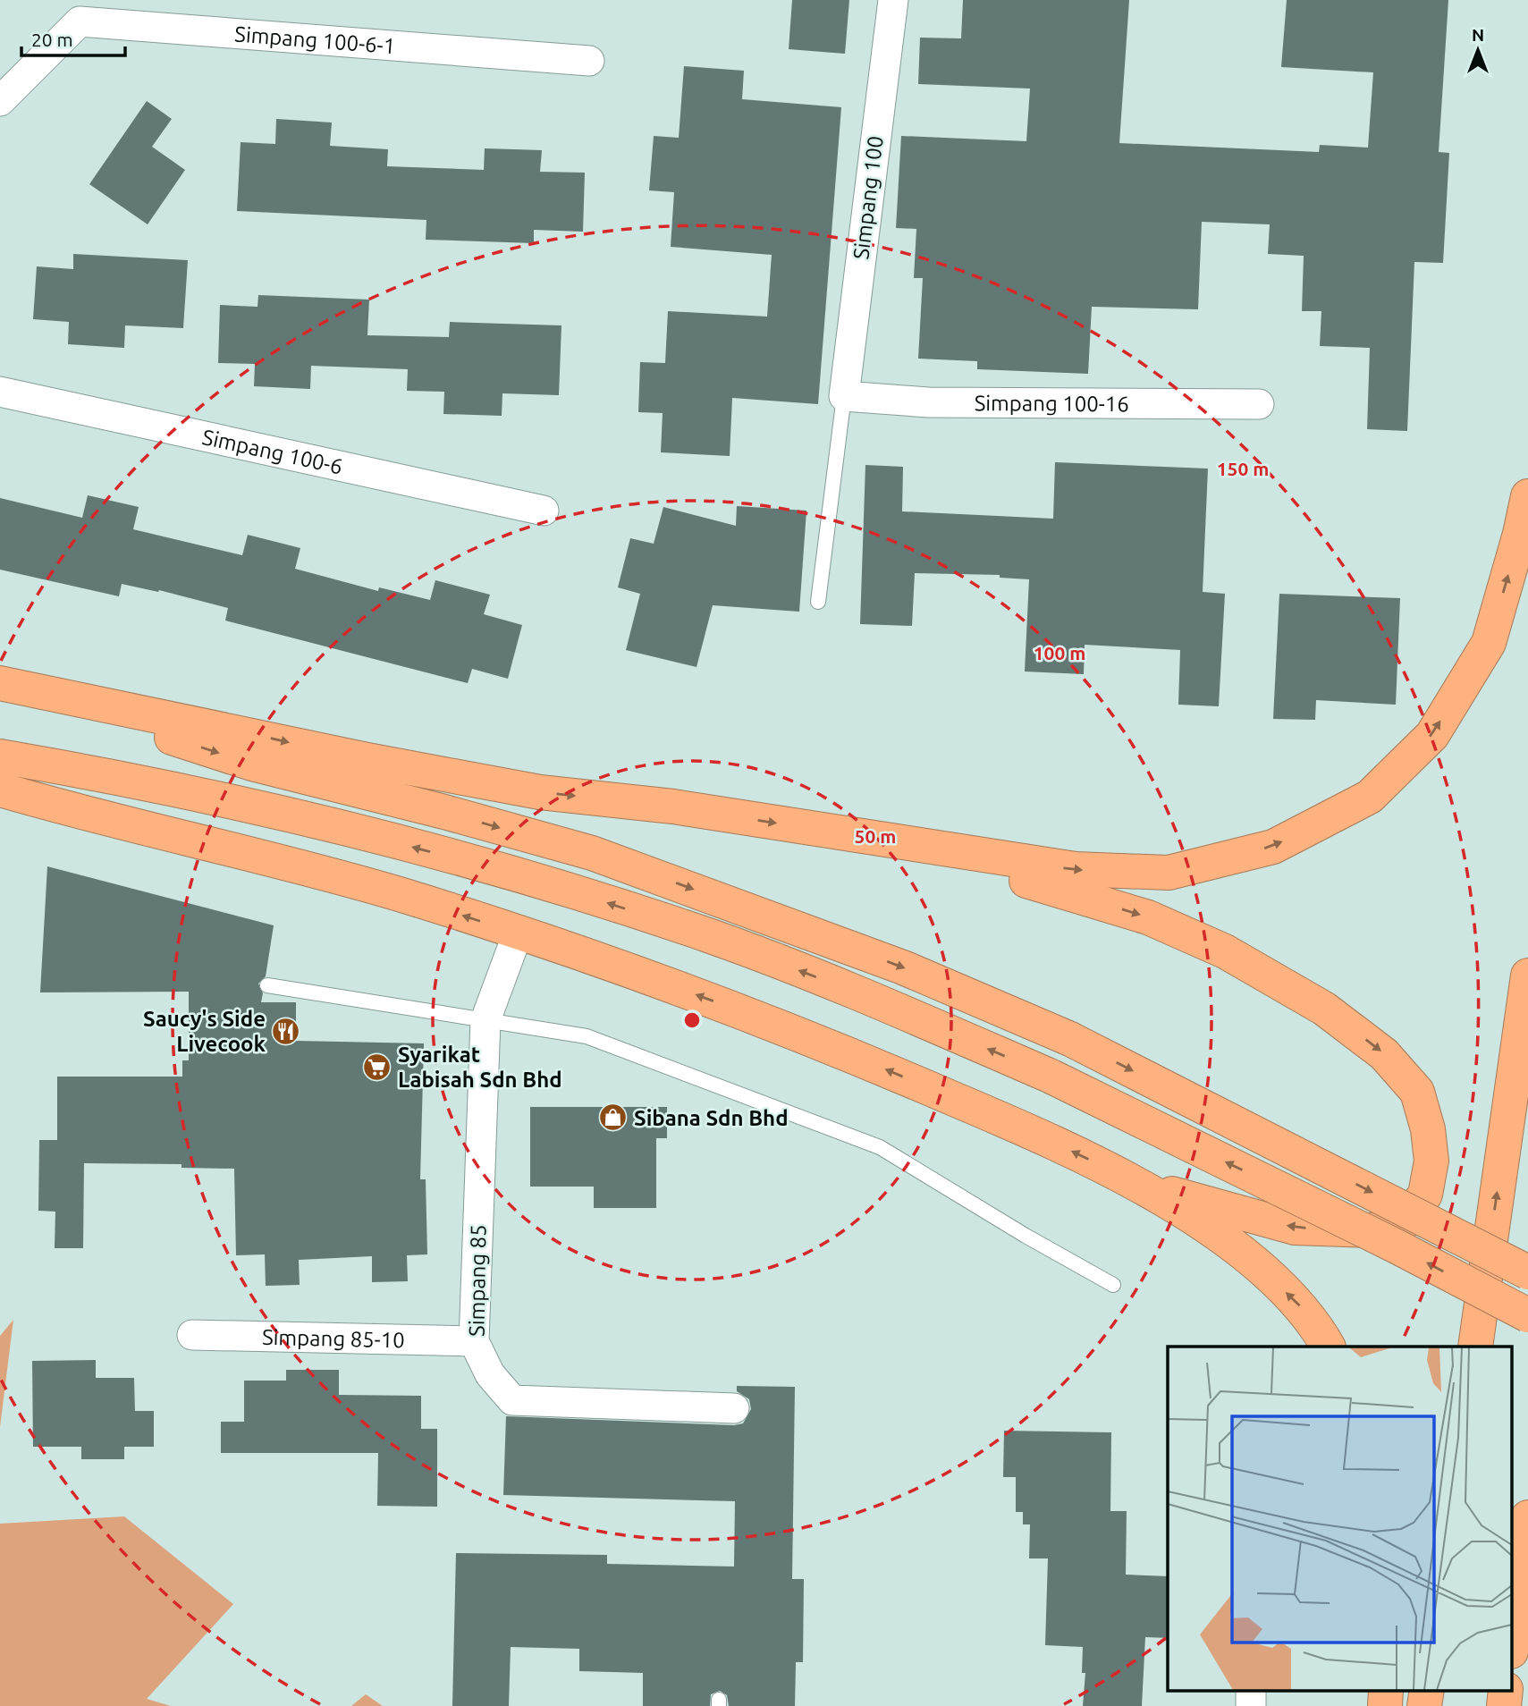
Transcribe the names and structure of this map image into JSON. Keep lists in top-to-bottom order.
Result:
{
  "streets": {
    "street": [
      "Simpang 100-6-1",
      "Simpang 100",
      "Simpang 100-16",
      "Simpang 100-6",
      "Simpang 85",
      "Simpang 85-10"
    ]
  },
  "crossings": [
    ["Simpang 100", "Simpang 100-16"],
    ["Simpang 85", "Simpang 85-10"]
  ],
  "places": {
    "restaurant": ["Saucy's Side Livecook"],
    "supermarket": ["Syarikat Labisah Sdn Bhd"],
    "shop": ["Sibana Sdn Bhd"]
  },
  "scale_bar": "20 m",
  "north": "top",
  "rings": ["150 m", "100 m", "50 m"]
}
